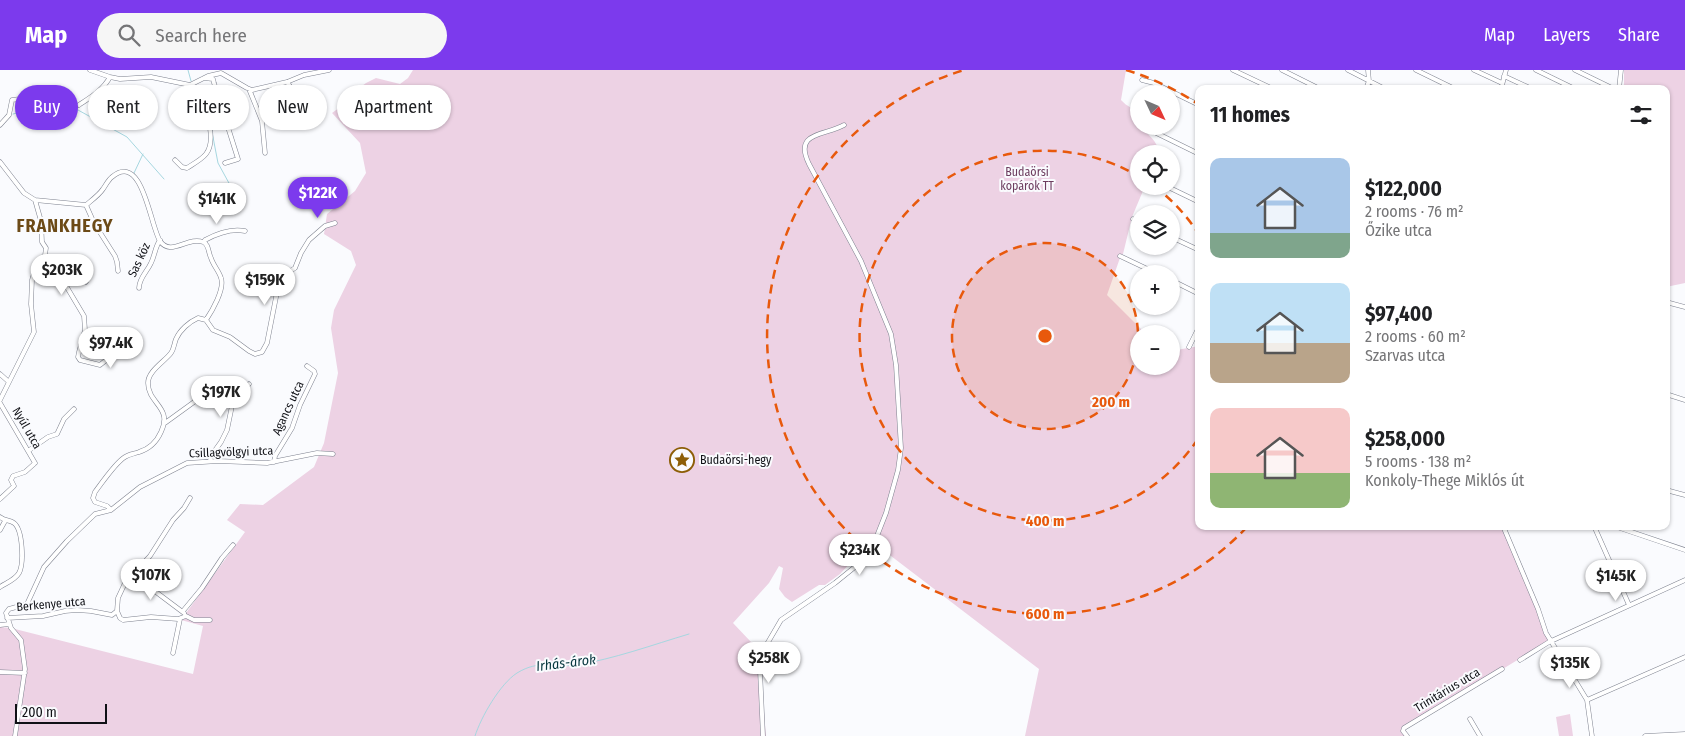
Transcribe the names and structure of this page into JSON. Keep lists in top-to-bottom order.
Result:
{
  "streets": {
    "street": [
      "Sas köz",
      "Agancs utca",
      "Nyúl utca",
      "Csillagvölgyi utca",
      "Berkenye utca",
      "Trinitárius utca"
    ]
  },
  "crossings": [
    ["Agancs utca", "Csillagvölgyi utca"],
    ["Csillagvölgyi utca", "Berkenye utca"]
  ],
  "districts": ["FRANKHEGY"],
  "water": ["Irhás-árok"],
  "parks": ["Budaörsi kopárok TT"],
  "places": {
    "place": ["Budaörsi-hegy"]
  },
  "scale_bar": "200 m",
  "north": "bottom right",
  "page": {
    "header": "Map",
    "search": "Search here",
    "nav": ["Map", "Layers", "Share"],
    "map_buttons": ["+", "−"],
    "chip": [
      "Buy",
      "Rent",
      "Filters",
      "New",
      "Apartment"
    ],
    "heading": "11 homes",
    "list": [
      {
        "name": "$122,000",
        "note": "2 rooms · 76 m² · Őzike utca"
      },
      {
        "name": "$97,400",
        "note": "2 rooms · 60 m² · Szarvas utca"
      },
      {
        "name": "$258,000",
        "note": "5 rooms · 138 m² · Konkoly-Thege Miklós út"
      }
    ],
    "price": [
      "$122K",
      "$141K",
      "$203K",
      "$159K",
      "$97.4K",
      "$197K",
      "$234K",
      "$107K",
      "$145K",
      "$258K",
      "$135K"
    ],
    "scale": "200 m"
  },
  "rings": ["200 m", "400 m", "600 m"]
}
